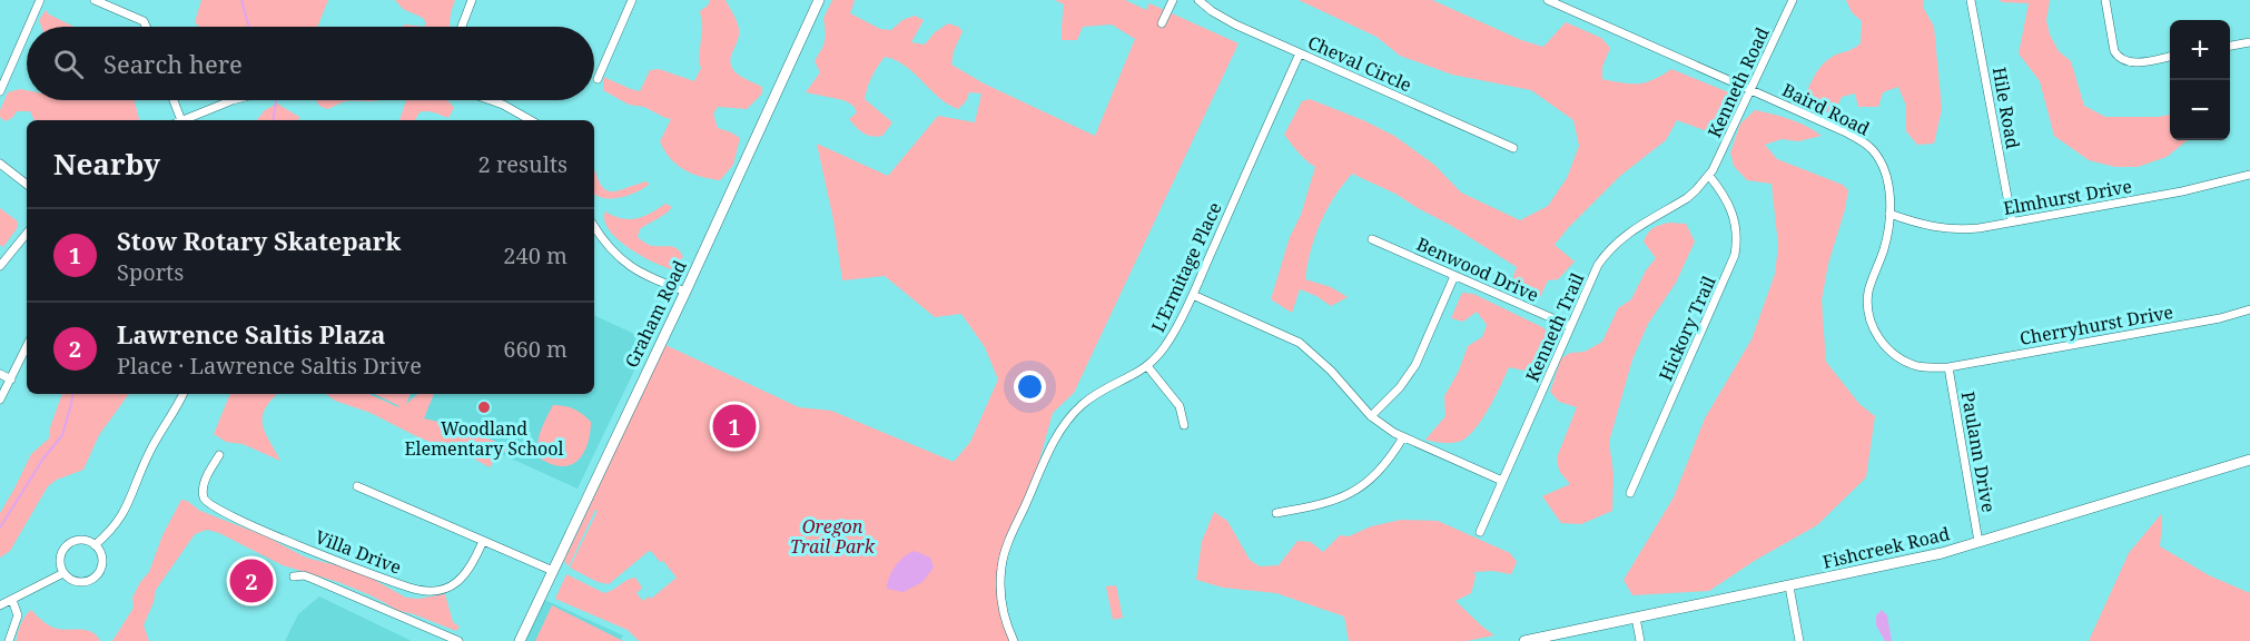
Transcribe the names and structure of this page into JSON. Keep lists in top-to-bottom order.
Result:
{
  "streets": {
    "main road": ["Graham Road", "Fishcreek Road"],
    "street": [
      "Cheval Circle",
      "Kenneth Road",
      "Hile Road",
      "Baird Road",
      "Elmhurst Drive",
      "L'Ermitage Place",
      "Benwood Drive",
      "Cherryhurst Drive",
      "Kenneth Trail",
      "Hickory Trail",
      "Paulann Drive",
      "Villa Drive"
    ]
  },
  "crossings": [
    ["Cheval Circle", "L'Ermitage Place"],
    ["Kenneth Road", "Baird Road"],
    ["Kenneth Road", "Kenneth Trail"],
    ["Kenneth Road", "Hickory Trail"],
    ["Hile Road", "Elmhurst Drive"],
    ["Baird Road", "Elmhurst Drive"],
    ["Baird Road", "Cherryhurst Drive"],
    ["Baird Road", "Paulann Drive"],
    ["Benwood Drive", "Kenneth Trail"],
    ["Cherryhurst Drive", "Paulann Drive"],
    ["Kenneth Trail", "Hickory Trail"],
    ["Paulann Drive", "Fishcreek Road"]
  ],
  "parks": ["Oregon Trail Park"],
  "places": ["Woodland Elementary School"],
  "page": {
    "map_buttons": ["+", "−"],
    "search": "Search here",
    "heading": ["Nearby", "2 results"],
    "list": [
      {
        "mark": "1",
        "name": "Stow Rotary Skatepark",
        "note": "Sports",
        "value": "240 m"
      },
      {
        "mark": "2",
        "name": "Lawrence Saltis Plaza",
        "note": "Place · Lawrence Saltis Drive",
        "value": "660 m"
      }
    ],
    "pins": ["1", "2"]
  }
}
